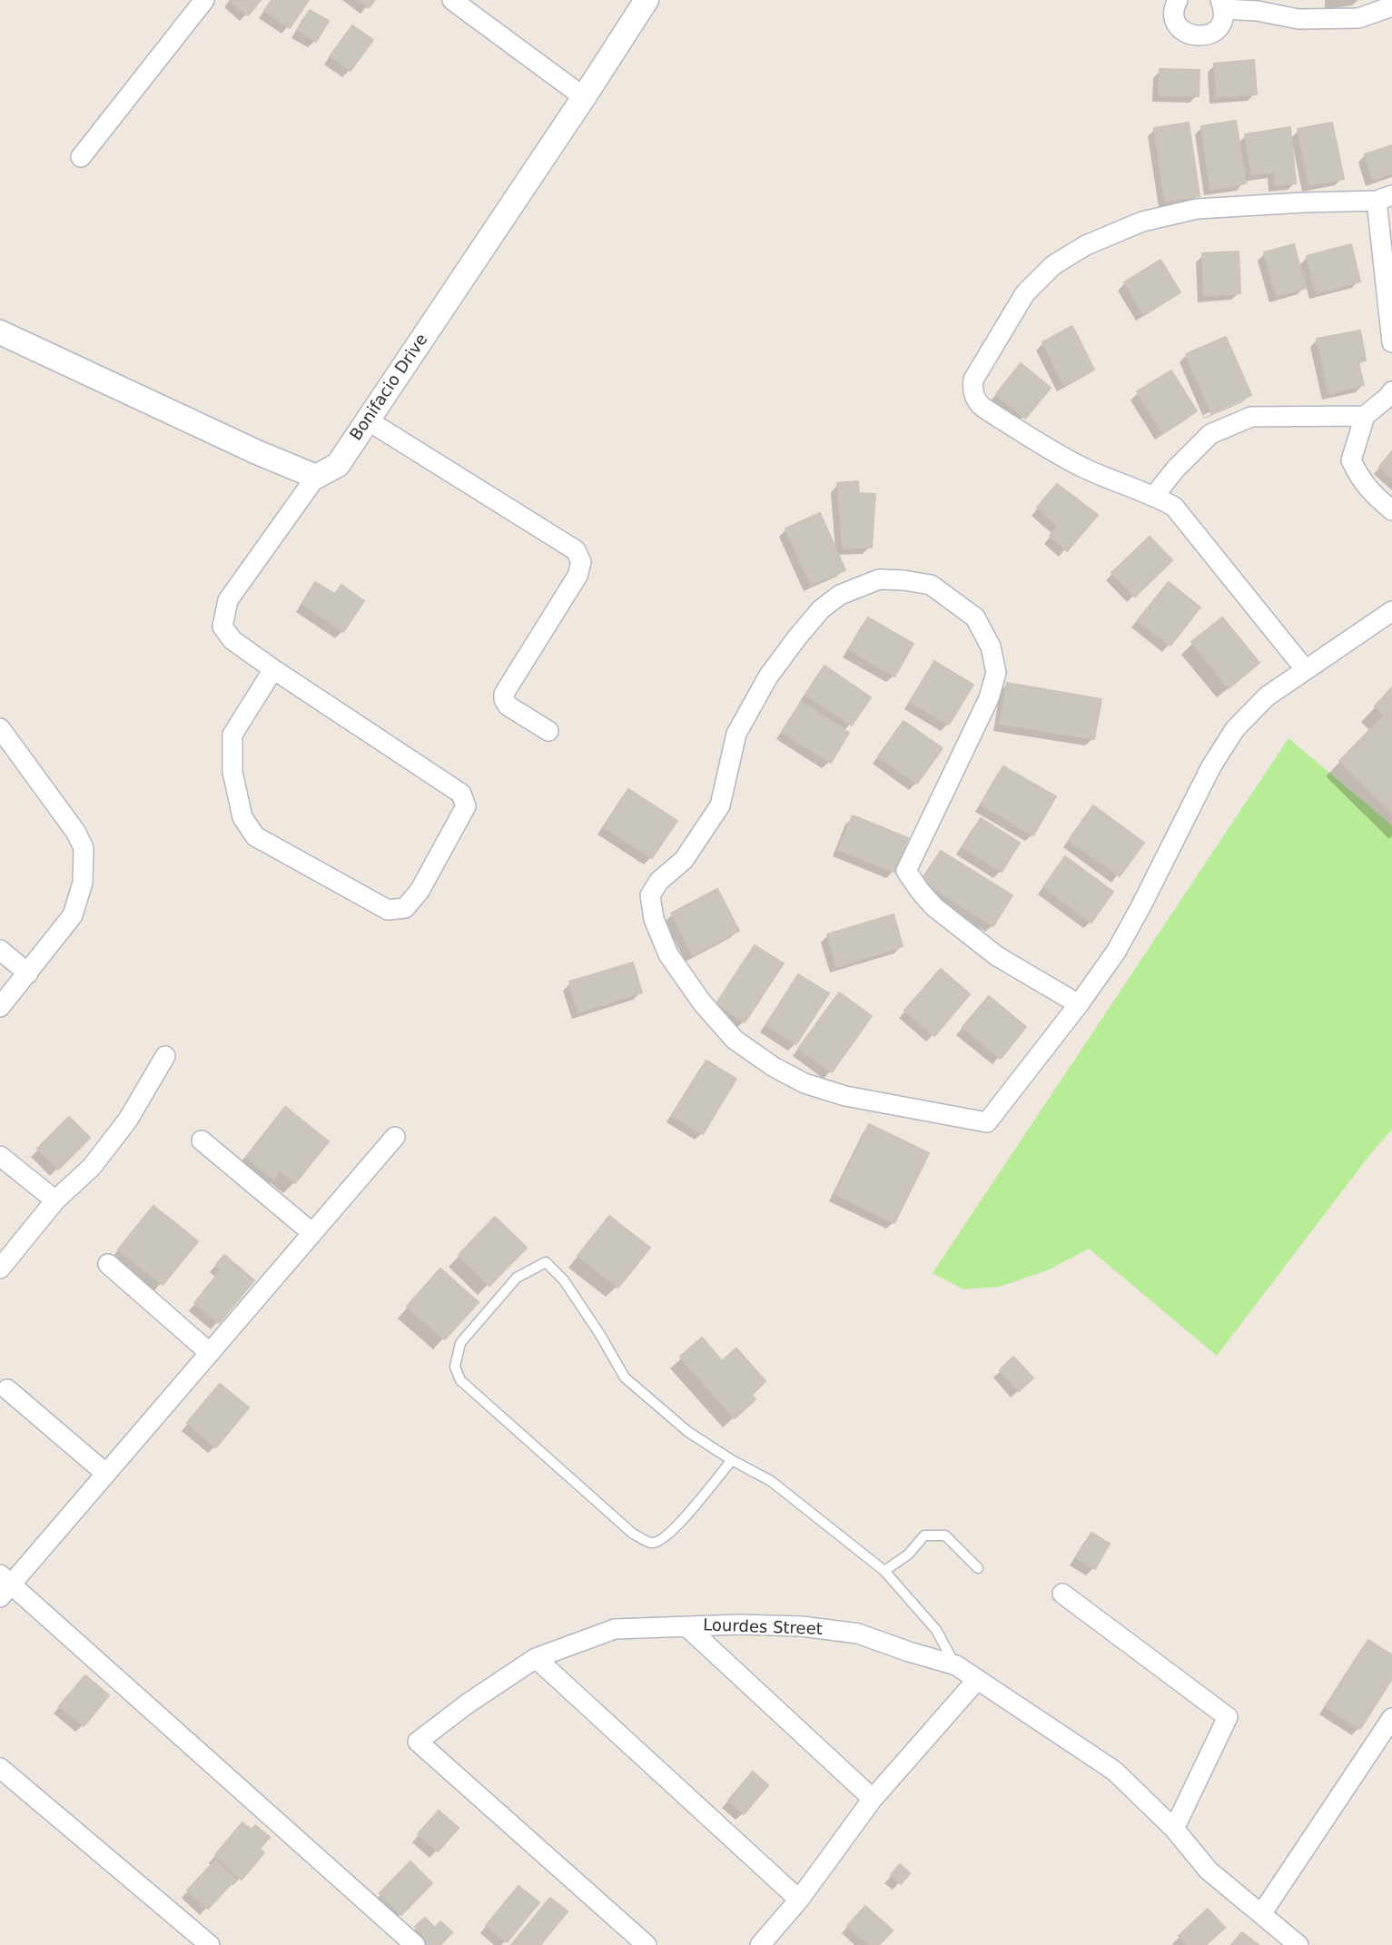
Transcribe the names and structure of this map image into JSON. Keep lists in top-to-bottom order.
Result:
{
  "streets": {
    "street": ["Bonifacio Drive", "Lourdes Street"]
  }
}
